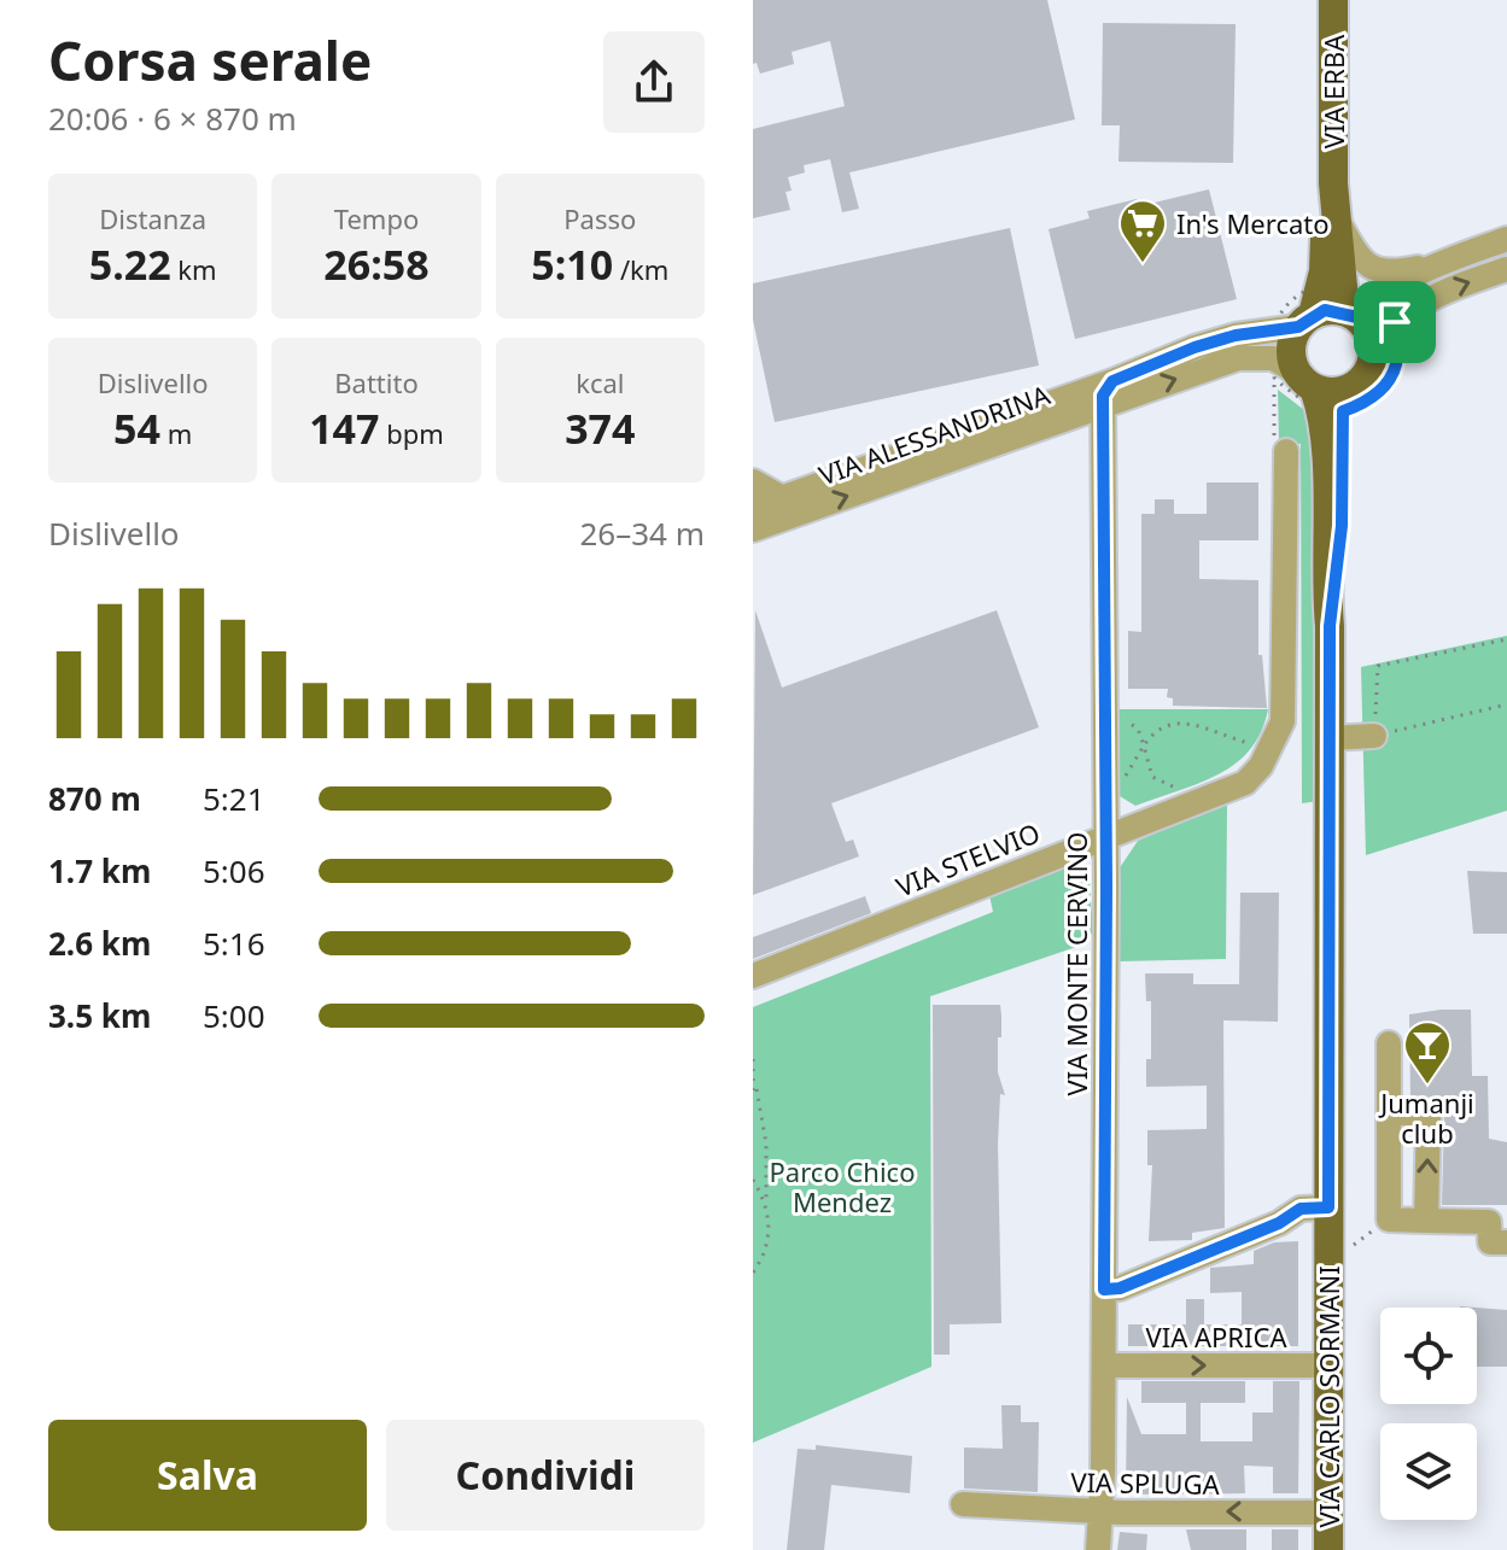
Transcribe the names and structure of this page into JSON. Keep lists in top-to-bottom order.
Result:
{
  "streets": {
    "main road": ["VIA ERBA", "VIA CARLO SORMANI"],
    "street": [
      "VIA ALESSANDRINA",
      "VIA STELVIO",
      "VIA MONTE CERVINO",
      "VIA APRICA",
      "VIA SPLUGA"
    ]
  },
  "crossings": [
    ["VIA ERBA", "VIA ALESSANDRINA"],
    ["VIA ERBA", "VIA CARLO SORMANI"],
    ["VIA ALESSANDRINA", "VIA MONTE CERVINO"],
    ["VIA ALESSANDRINA", "VIA CARLO SORMANI"],
    ["VIA STELVIO", "VIA MONTE CERVINO"],
    ["VIA MONTE CERVINO", "VIA APRICA"],
    ["VIA MONTE CERVINO", "VIA SPLUGA"],
    ["VIA APRICA", "VIA CARLO SORMANI"],
    ["VIA CARLO SORMANI", "VIA SPLUGA"]
  ],
  "one_way": ["VIA SPLUGA"],
  "parks": ["Parco Chico Mendez"],
  "places": {
    "supermarket": ["In's Mercato"],
    "bar": ["Jumanji club"]
  },
  "page": {
    "heading": ["Corsa serale", "20:06 · 6 × 870 m"],
    "stats": [
      ["Distanza", "5.22 km"],
      ["Tempo", "26:58"],
      ["Passo", "5:10 /km"],
      ["Dislivello", "54 m"],
      ["Battito", "147 bpm"],
      ["kcal", "374"]
    ],
    "chart": ["Dislivello", "26–34 m"],
    "list": [
      {
        "name": "870 m",
        "note": "5:21"
      },
      {
        "name": "1.7 km",
        "note": "5:06"
      },
      {
        "name": "2.6 km",
        "note": "5:16"
      },
      {
        "name": "3.5 km",
        "note": "5:00"
      }
    ],
    "buttons": ["Salva", "Condividi"]
  }
}
